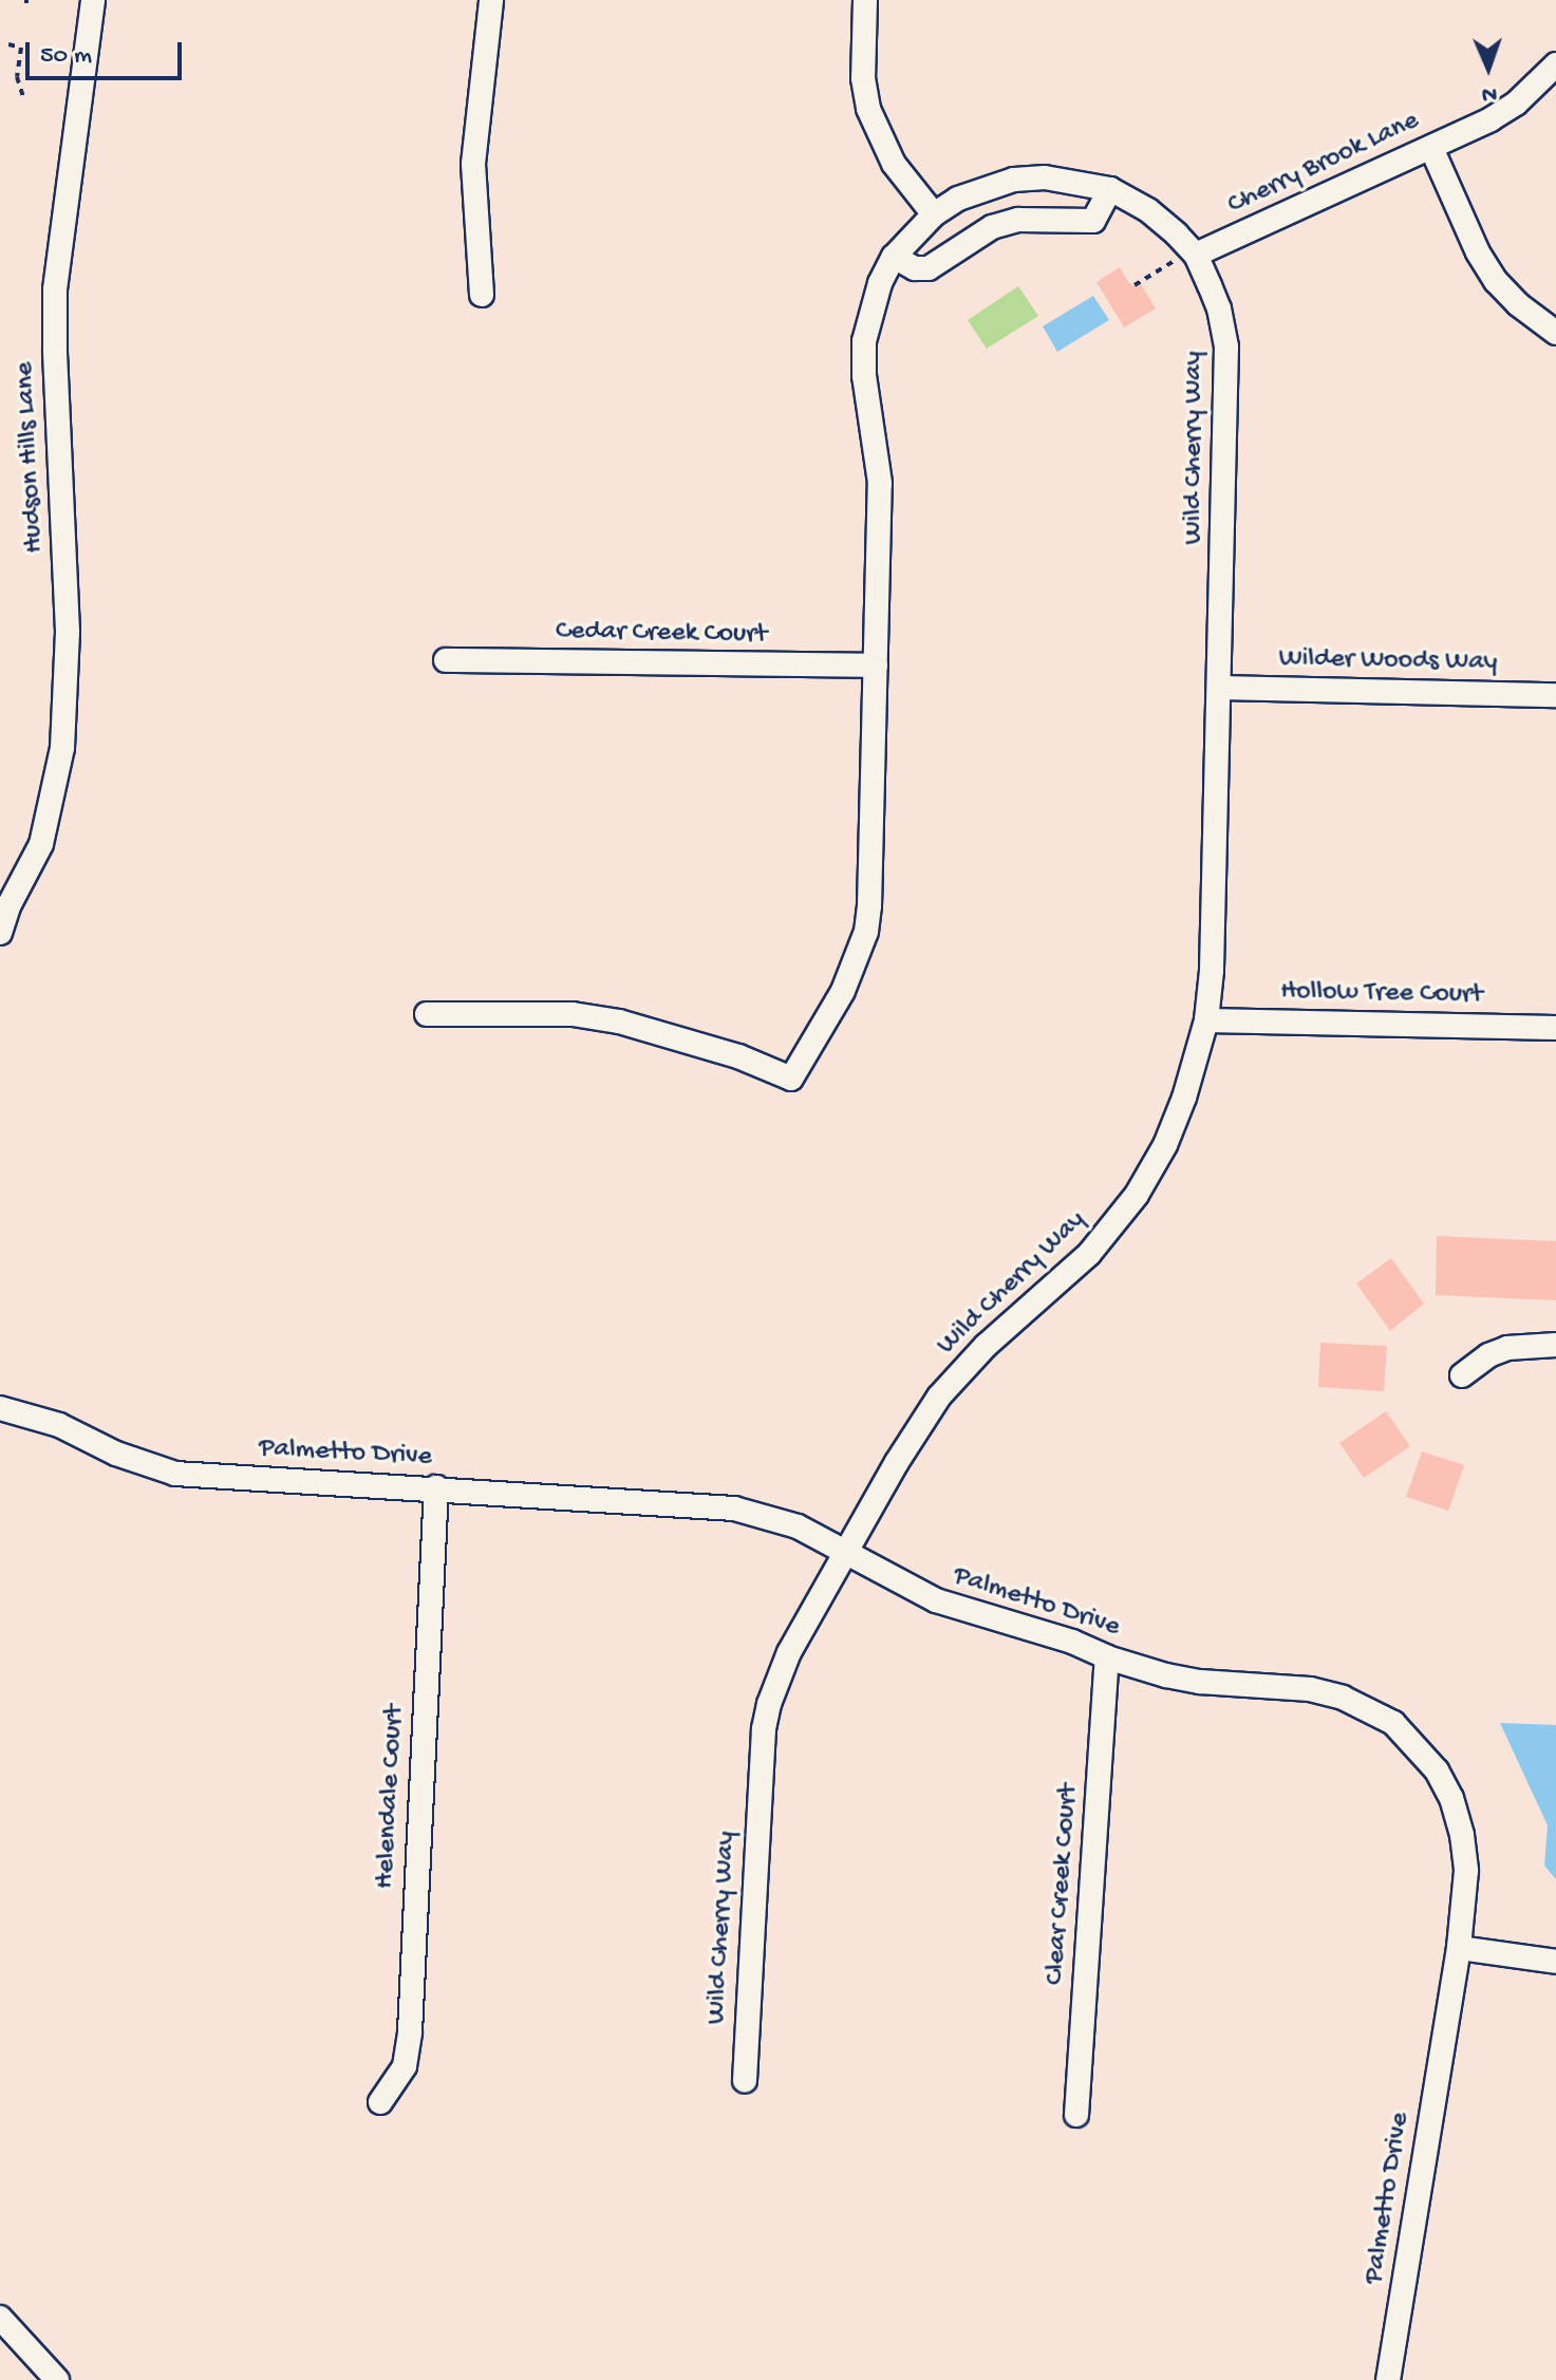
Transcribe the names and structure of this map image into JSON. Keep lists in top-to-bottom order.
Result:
{
  "streets": {
    "street": [
      "Cherry Brook Lane",
      "Wild Cherry Way",
      "Hudson Hills Lane",
      "Cedar Creek Court",
      "Wilder Woods Way",
      "Hollow Tree Court",
      "Palmetto Drive",
      "Helendale Court",
      "Clear Creek Court"
    ]
  },
  "crossings": [
    ["Cherry Brook Lane", "Wild Cherry Way"],
    ["Wild Cherry Way", "Cedar Creek Court"],
    ["Wild Cherry Way", "Wilder Woods Way"],
    ["Wild Cherry Way", "Hollow Tree Court"],
    ["Wild Cherry Way", "Palmetto Drive"],
    ["Palmetto Drive", "Helendale Court"],
    ["Palmetto Drive", "Clear Creek Court"]
  ],
  "scale_bar": "50 m",
  "north": "bottom"
}
